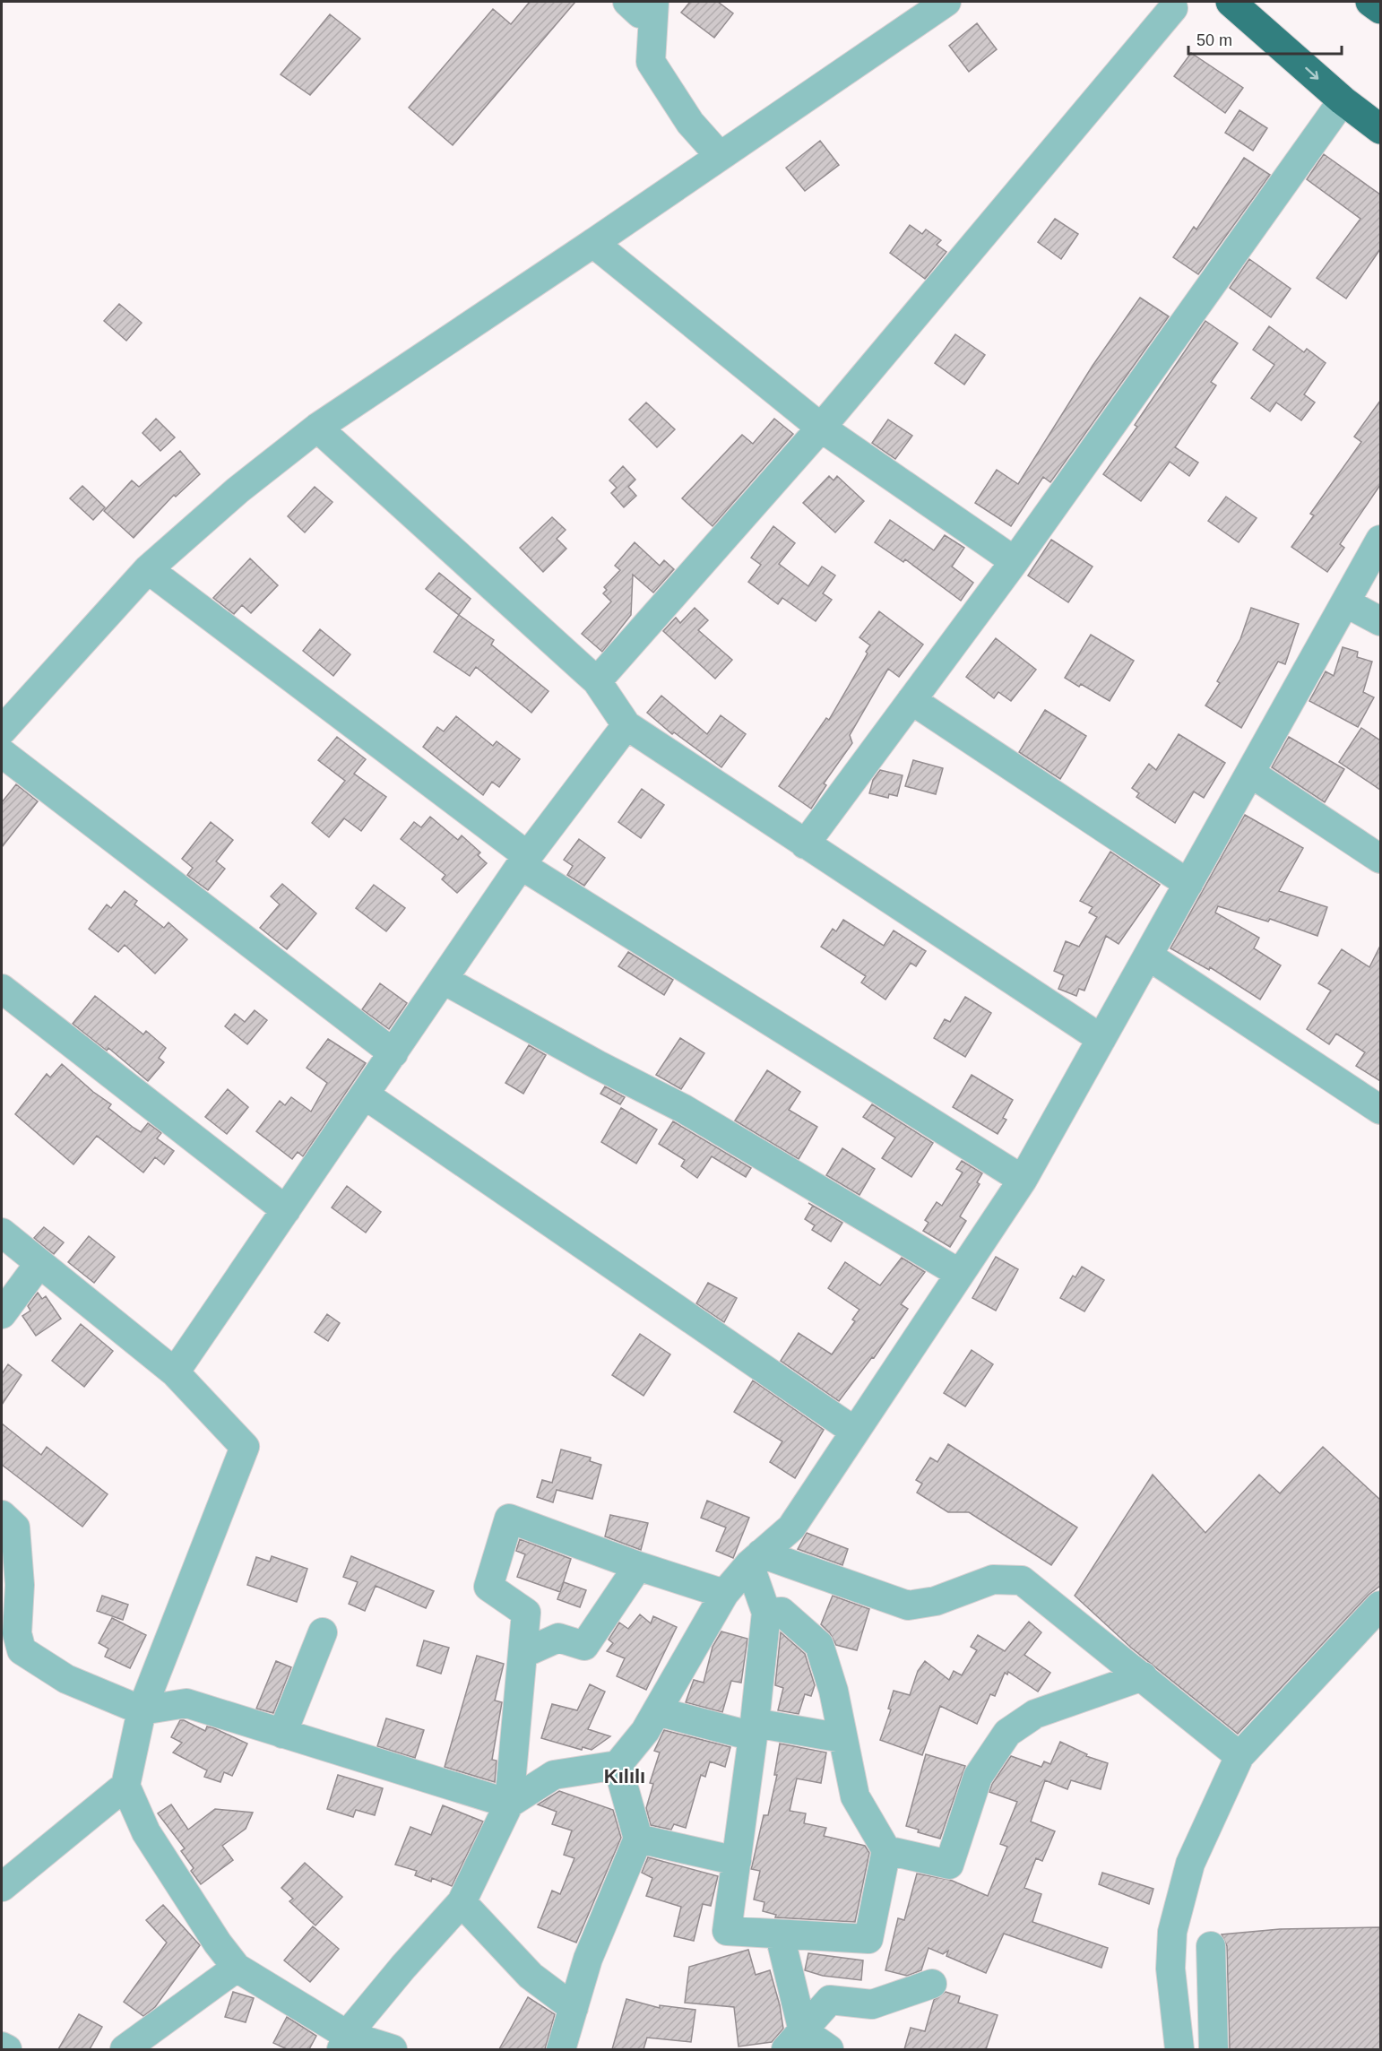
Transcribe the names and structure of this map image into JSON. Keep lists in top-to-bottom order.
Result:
{
  "districts": ["Kılılı"],
  "scale_bar": "50 m"
}
